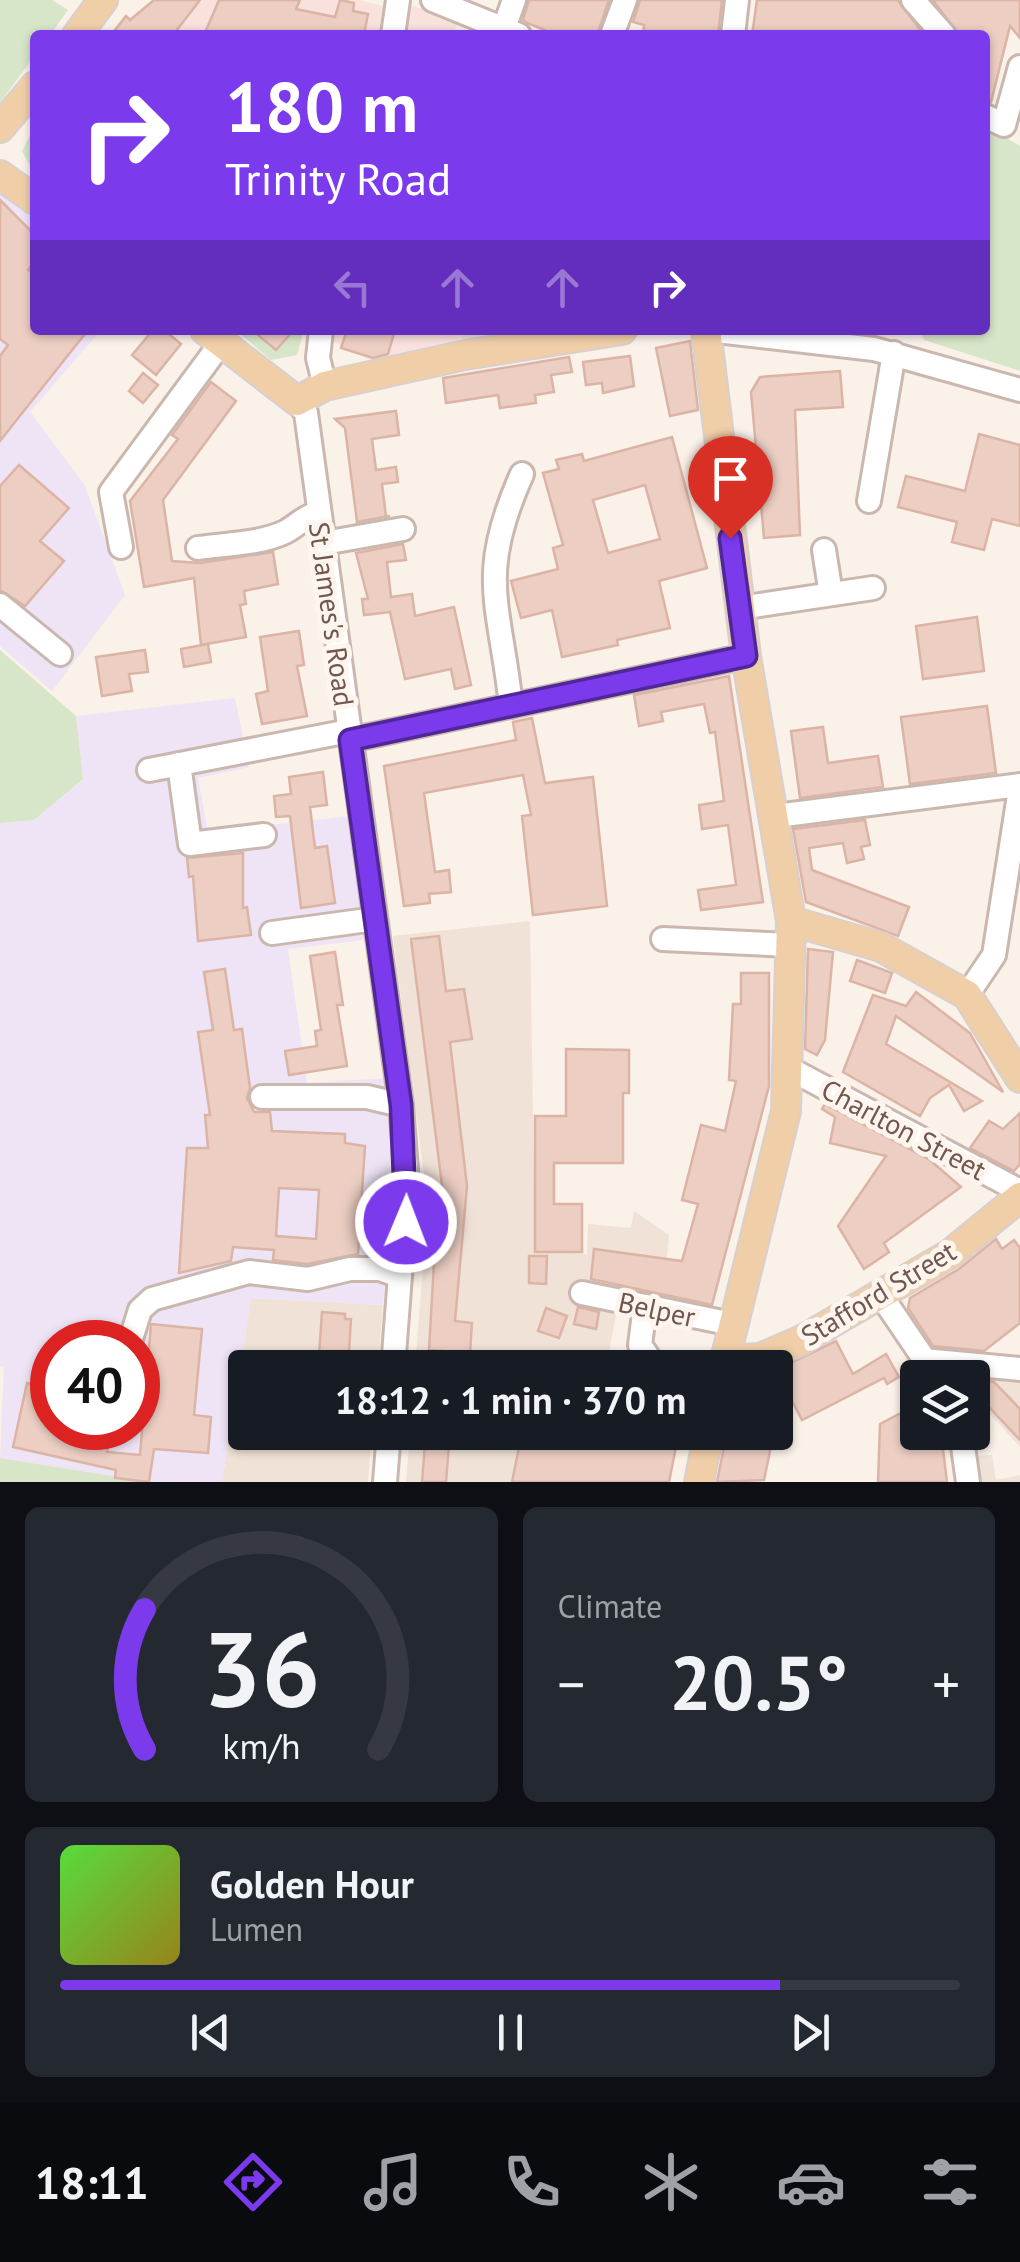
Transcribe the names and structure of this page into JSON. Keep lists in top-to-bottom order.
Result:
{
  "streets": {
    "main road": ["Stafford Street"],
    "street": ["St James's Road", "Charlton Street", "Belper"]
  },
  "crossings": [
    ["Charlton Street", "Stafford Street"]
  ],
  "page": {
    "turn": ["180 m", "Trinity Road"],
    "limit": "40",
    "trip": "18:12 · 1 min · 370 m",
    "tile": "Climate",
    "heat": ["−", "20.5°", "+"],
    "song": ["Golden Hour", "Lumen"],
    "tabs": "18:11",
    "gauge": ["36", "km/h"]
  }
}
